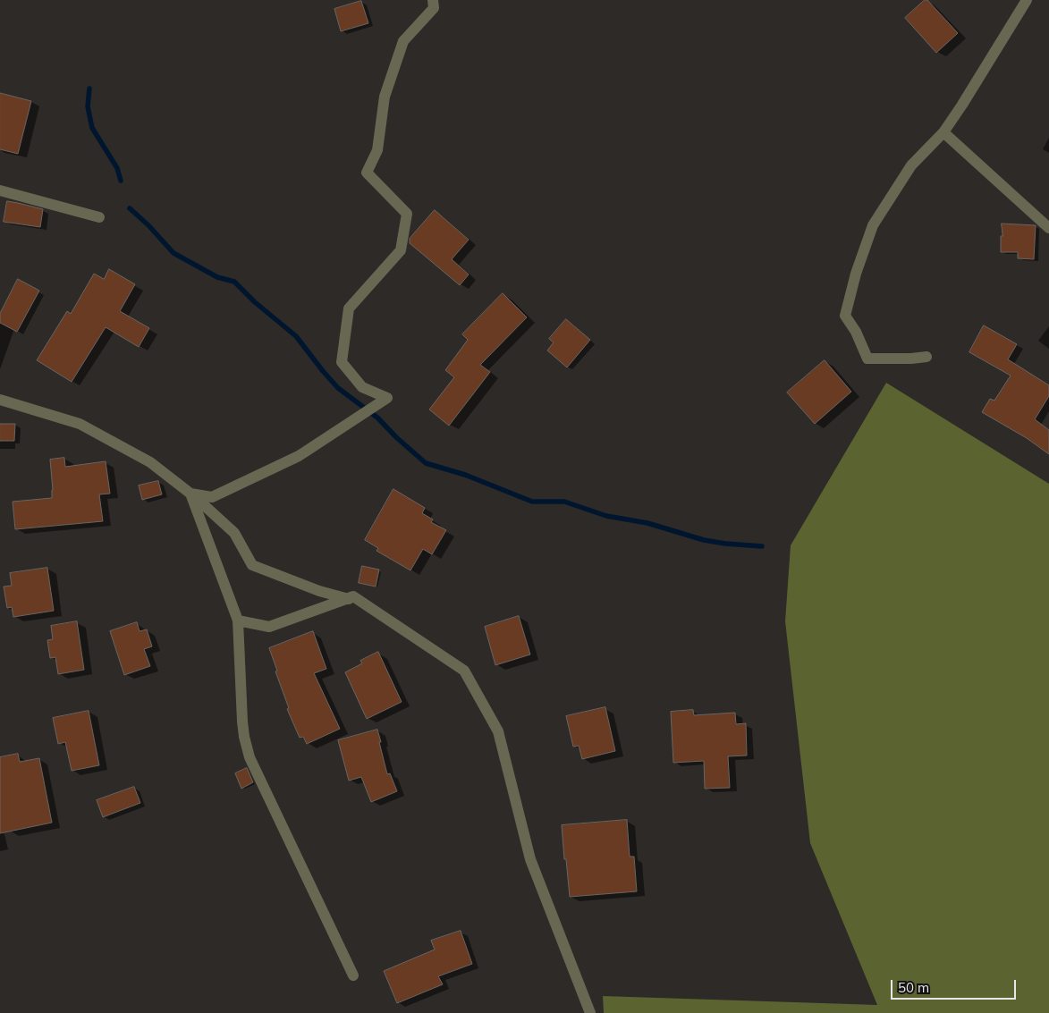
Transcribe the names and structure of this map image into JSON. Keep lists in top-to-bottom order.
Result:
{
  "scale_bar": "50 m"
}
